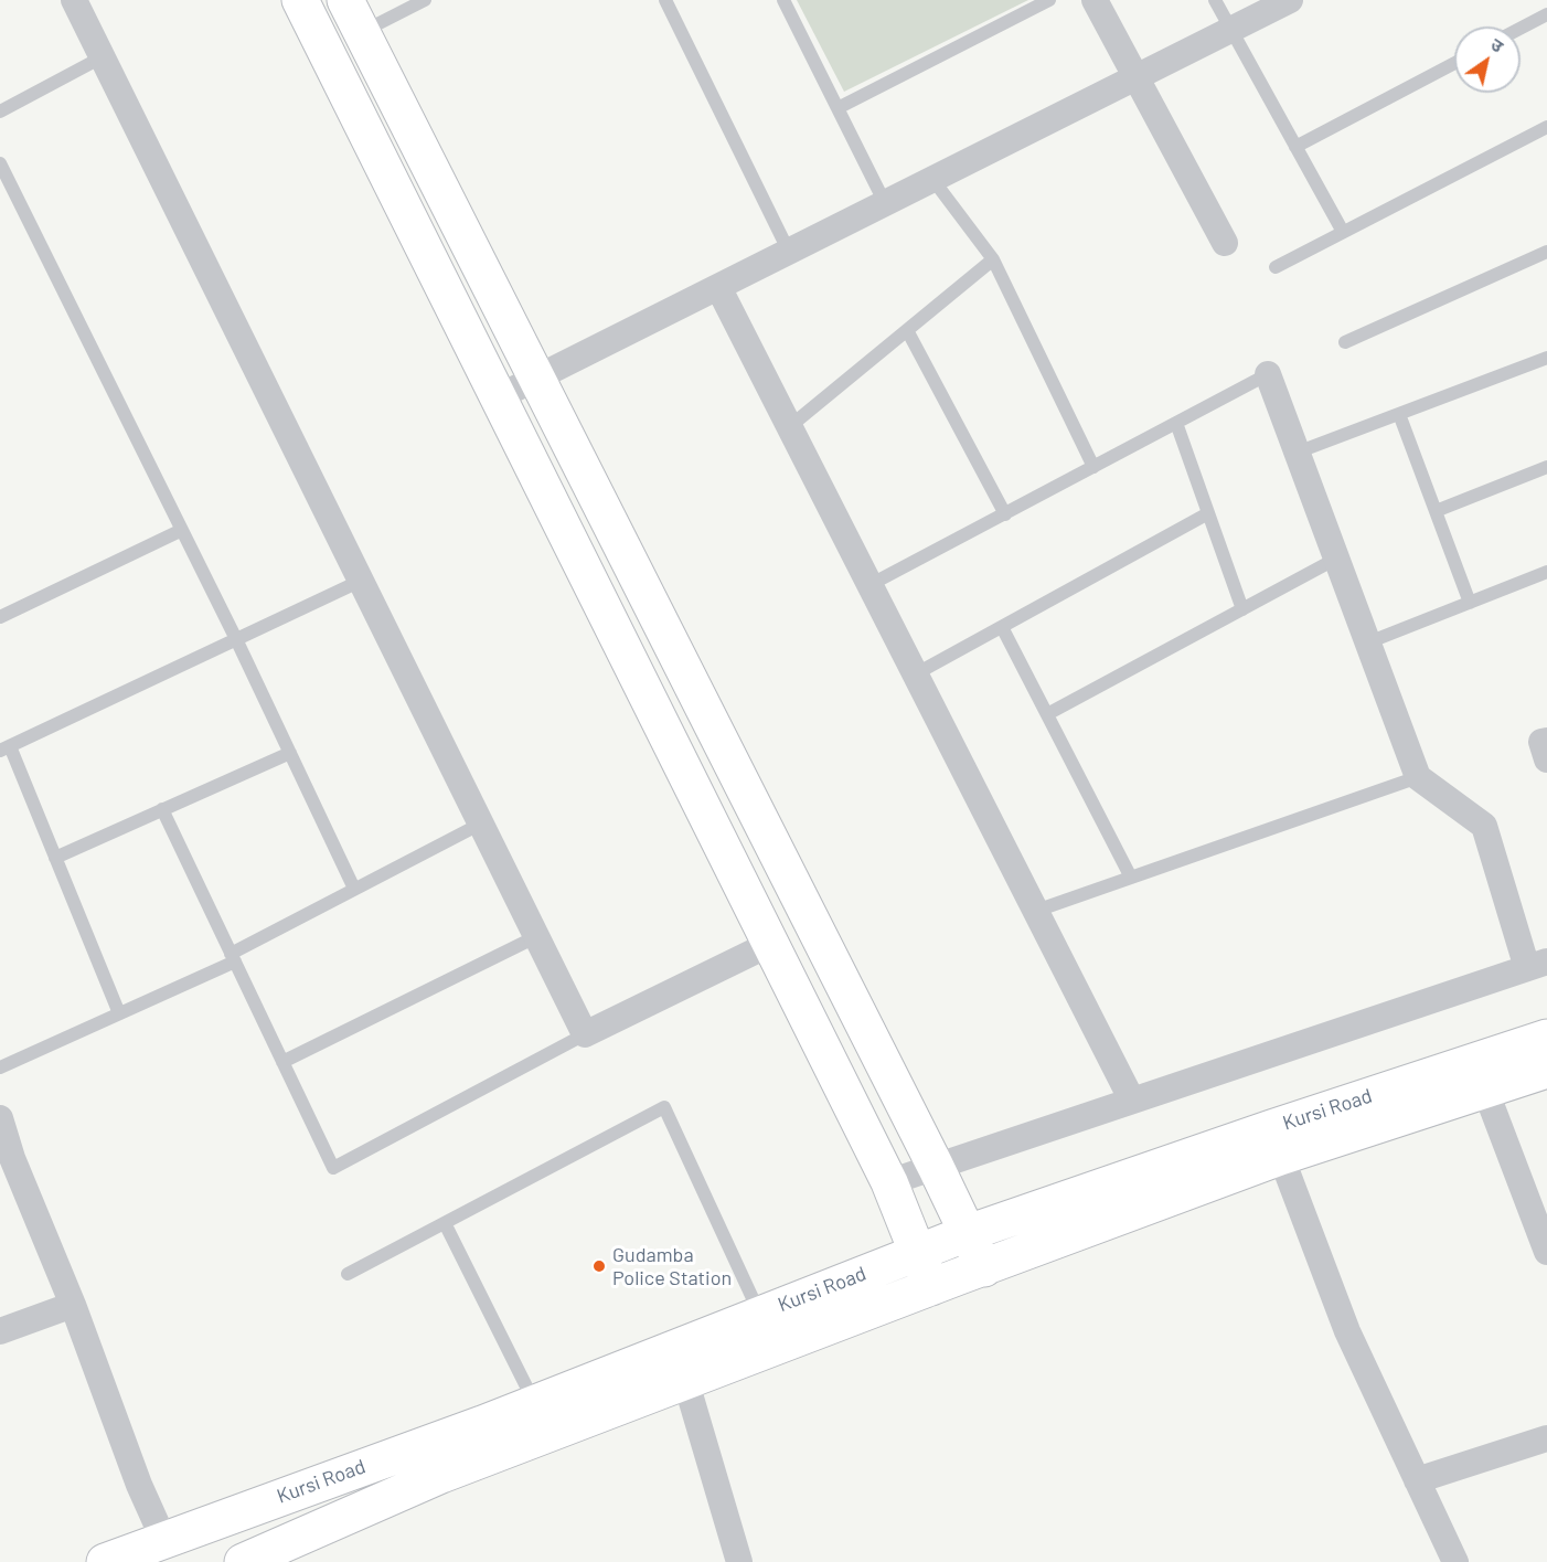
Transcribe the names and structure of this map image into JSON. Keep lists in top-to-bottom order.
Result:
{
  "streets": {
    "main road": ["Kursi Road"]
  },
  "places": ["Gudamba Police Station"],
  "north": "top right"
}
